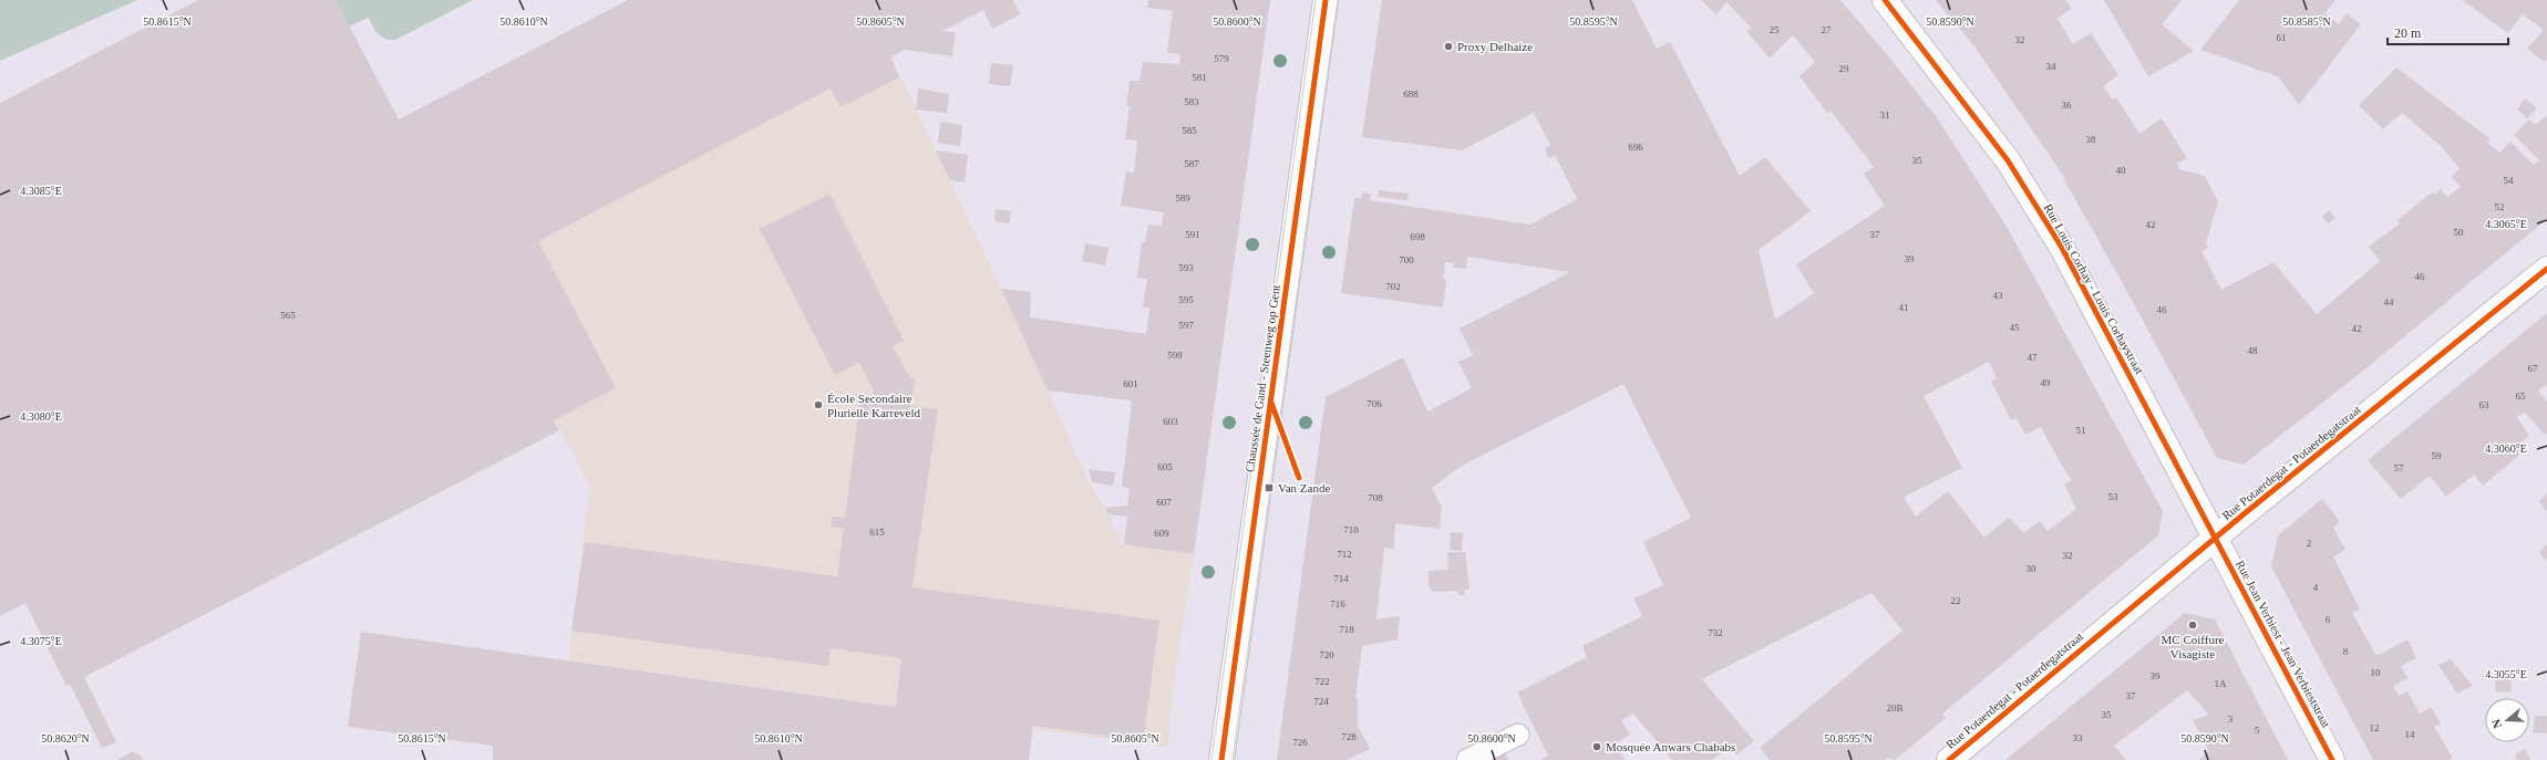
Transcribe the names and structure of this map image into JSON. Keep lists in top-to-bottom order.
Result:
{
  "streets": {
    "street": [
      "Rue Louis Corhay - Louis Corhaystraat",
      "Chaussée de Gand - Steenweg op Gent",
      "Rue Potaerdegat - Potaerdegatstraat",
      "Rue Jean Verbiest - Jean Verbieststraat"
    ]
  },
  "crossings": [
    ["Rue Louis Corhay - Louis Corhaystraat", "Rue Potaerdegat - Potaerdegatstraat"],
    ["Rue Louis Corhay - Louis Corhaystraat", "Rue Jean Verbiest - Jean Verbieststraat"],
    ["Rue Potaerdegat - Potaerdegatstraat", "Rue Jean Verbiest - Jean Verbieststraat"]
  ],
  "places": {
    "other": [
      "Proxy Delhaize",
      "École Secondaire Plurielle Karreveld",
      "MC Coiffure Visagiste",
      "Mosquée Anwars Chababs"
    ],
    "transit": ["Van Zande"]
  },
  "house_numbers": [
    "25",
    "27",
    "61",
    "32",
    "579",
    "34",
    "29",
    "581",
    "688",
    "583",
    "36",
    "31",
    "585",
    "38",
    "696",
    "35",
    "587",
    "40",
    "54",
    "589",
    "52",
    "42",
    "50",
    "591",
    "37",
    "698",
    "39",
    "700",
    "593",
    "46",
    "702",
    "43",
    "595",
    "44",
    "41",
    "46",
    "565",
    "597",
    "45",
    "42",
    "48",
    "599",
    "47",
    "67",
    "49",
    "601",
    "65",
    "706",
    "63",
    "603",
    "51",
    "59",
    "605",
    "57",
    "53",
    "708",
    "607",
    "710",
    "615",
    "609",
    "2",
    "712",
    "32",
    "30",
    "714",
    "4",
    "22",
    "716",
    "6",
    "718",
    "732",
    "8",
    "720",
    "10",
    "39",
    "722",
    "1A",
    "37",
    "724",
    "20B",
    "35",
    "3",
    "12",
    "5",
    "14",
    "728",
    "33",
    "726"
  ],
  "scale_bar": "20 m",
  "north": "left",
  "coordinates": [
    "50.8615°N",
    "50.8600°N",
    "50.8595°N",
    "50.8585°N",
    "50.8610°N",
    "50.8605°N",
    "50.8590°N",
    "4.3085°E",
    "4.3065°E",
    "4.3080°E",
    "4.3060°E",
    "4.3075°E",
    "4.3055°E",
    "50.8620°N"
  ]
}
